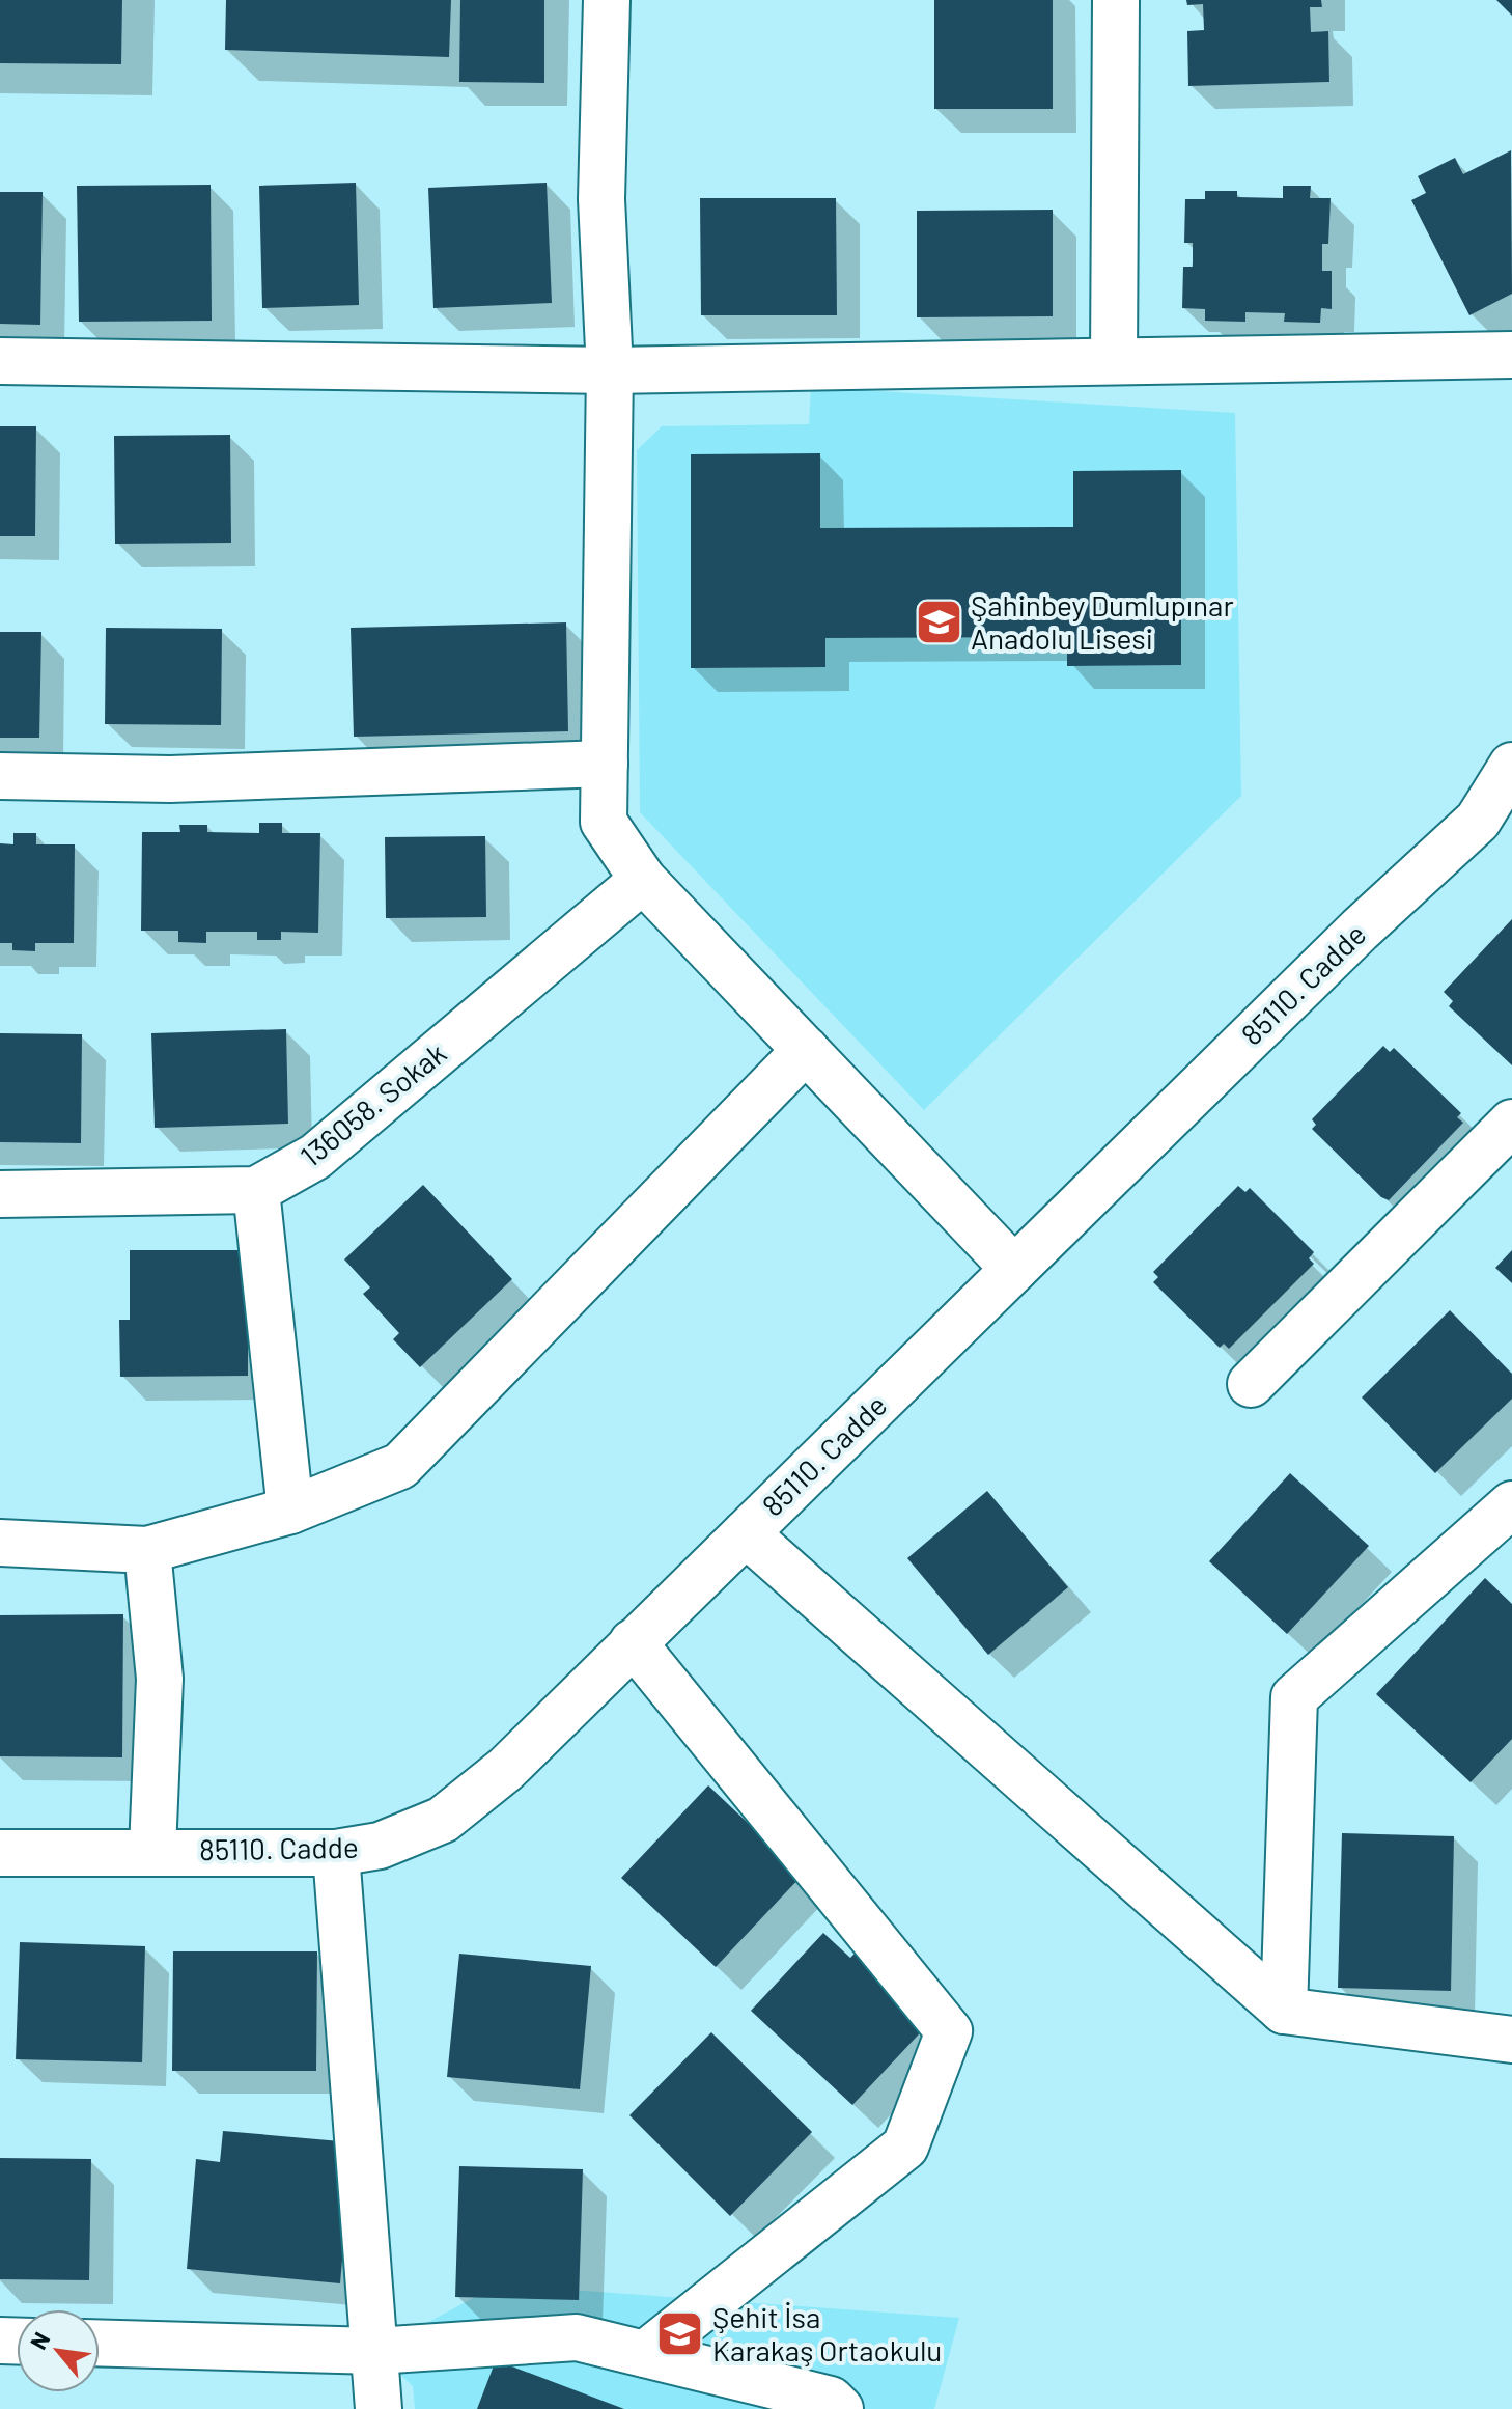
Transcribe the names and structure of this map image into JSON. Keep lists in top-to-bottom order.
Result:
{
  "streets": {
    "street": ["85110. Cadde", "136058. Sokak"]
  },
  "places": {
    "school or university": ["Şahinbey Dumlupınar Anadolu Lisesi", "Şehit İsa Karakaş Ortaokulu"]
  },
  "north": "top left"
}
